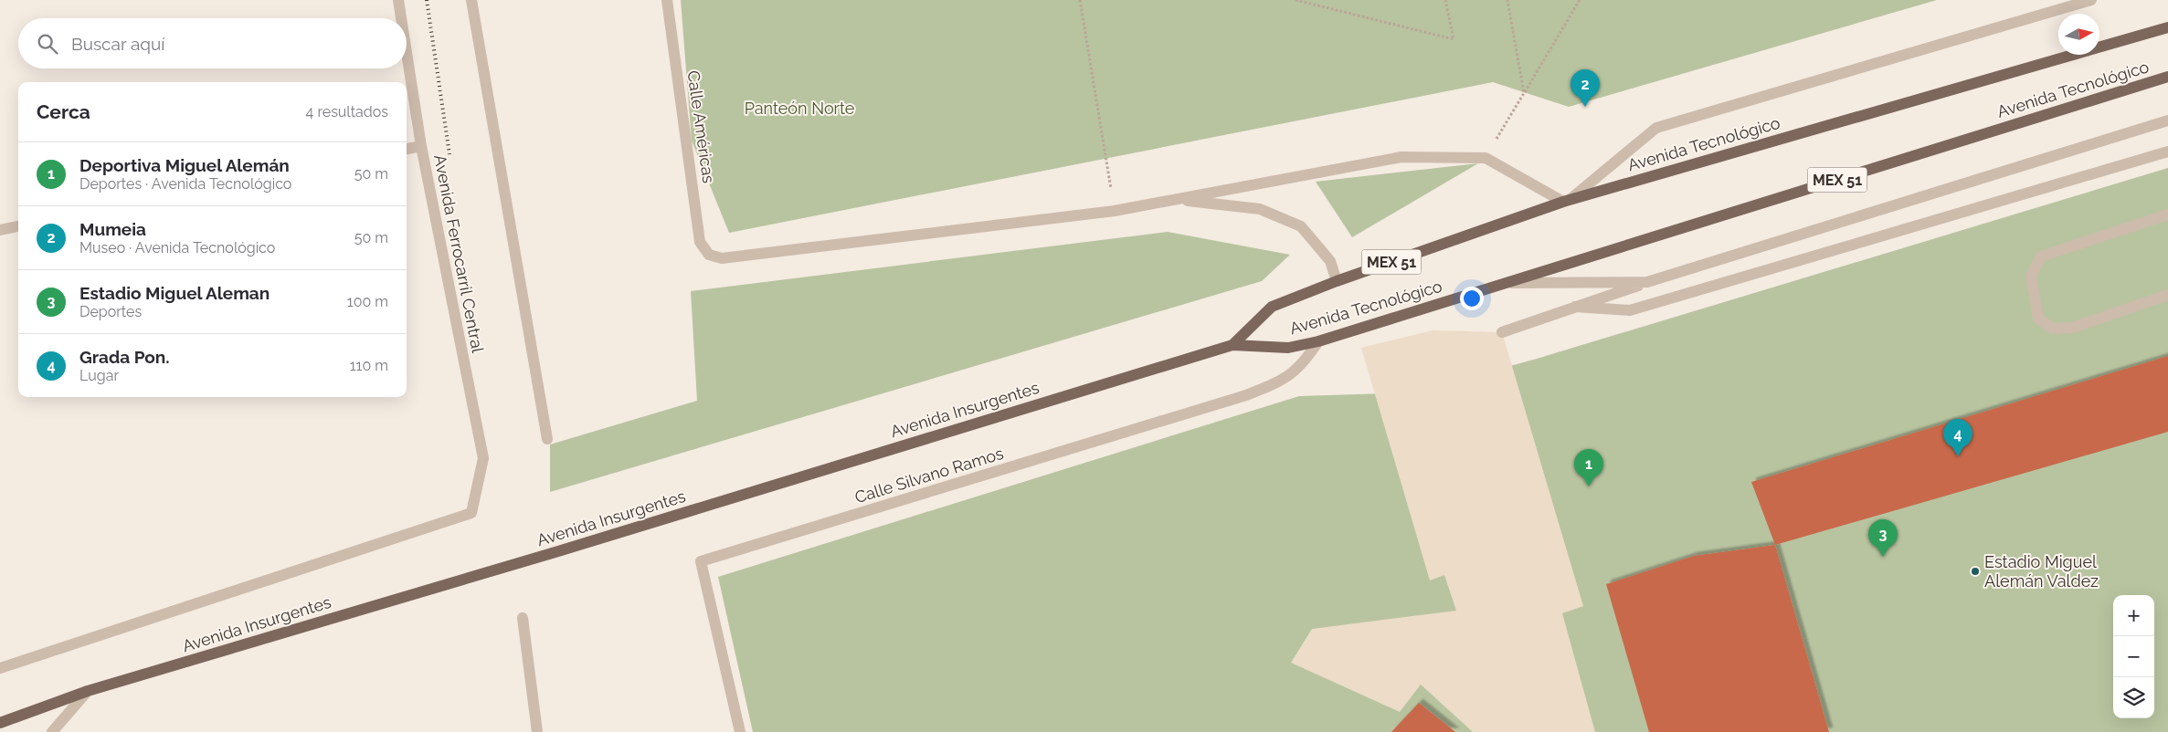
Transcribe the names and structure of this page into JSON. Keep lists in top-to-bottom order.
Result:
{
  "streets": {
    "main road": ["Avenida Tecnológico", "MEX 51", "Avenida Insurgentes"],
    "street": ["Calle Américas", "Avenida Ferrocarril Central", "Calle Silvano Ramos"]
  },
  "crossings": [
    ["Avenida Tecnológico", "Avenida Insurgentes"],
    ["Avenida Tecnológico", "Calle Silvano Ramos"]
  ],
  "parks": ["Panteón Norte"],
  "places": ["Estadio Miguel Alemán Valdez"],
  "north": "right",
  "page": {
    "search": "Buscar aquí",
    "pins": [
      "2",
      "4",
      "1",
      "3"
    ],
    "heading": ["Cerca", "4 resultados"],
    "list": [
      {
        "mark": "1",
        "name": "Deportiva Miguel Alemán",
        "note": "Deportes · Avenida Tecnológico",
        "value": "50 m"
      },
      {
        "mark": "2",
        "name": "Mumeia",
        "note": "Museo · Avenida Tecnológico",
        "value": "50 m"
      },
      {
        "mark": "3",
        "name": "Estadio Miguel Aleman",
        "note": "Deportes",
        "value": "100 m"
      },
      {
        "mark": "4",
        "name": "Grada Pon.",
        "note": "Lugar",
        "value": "110 m"
      }
    ],
    "map_buttons": ["+", "−"]
  }
}
